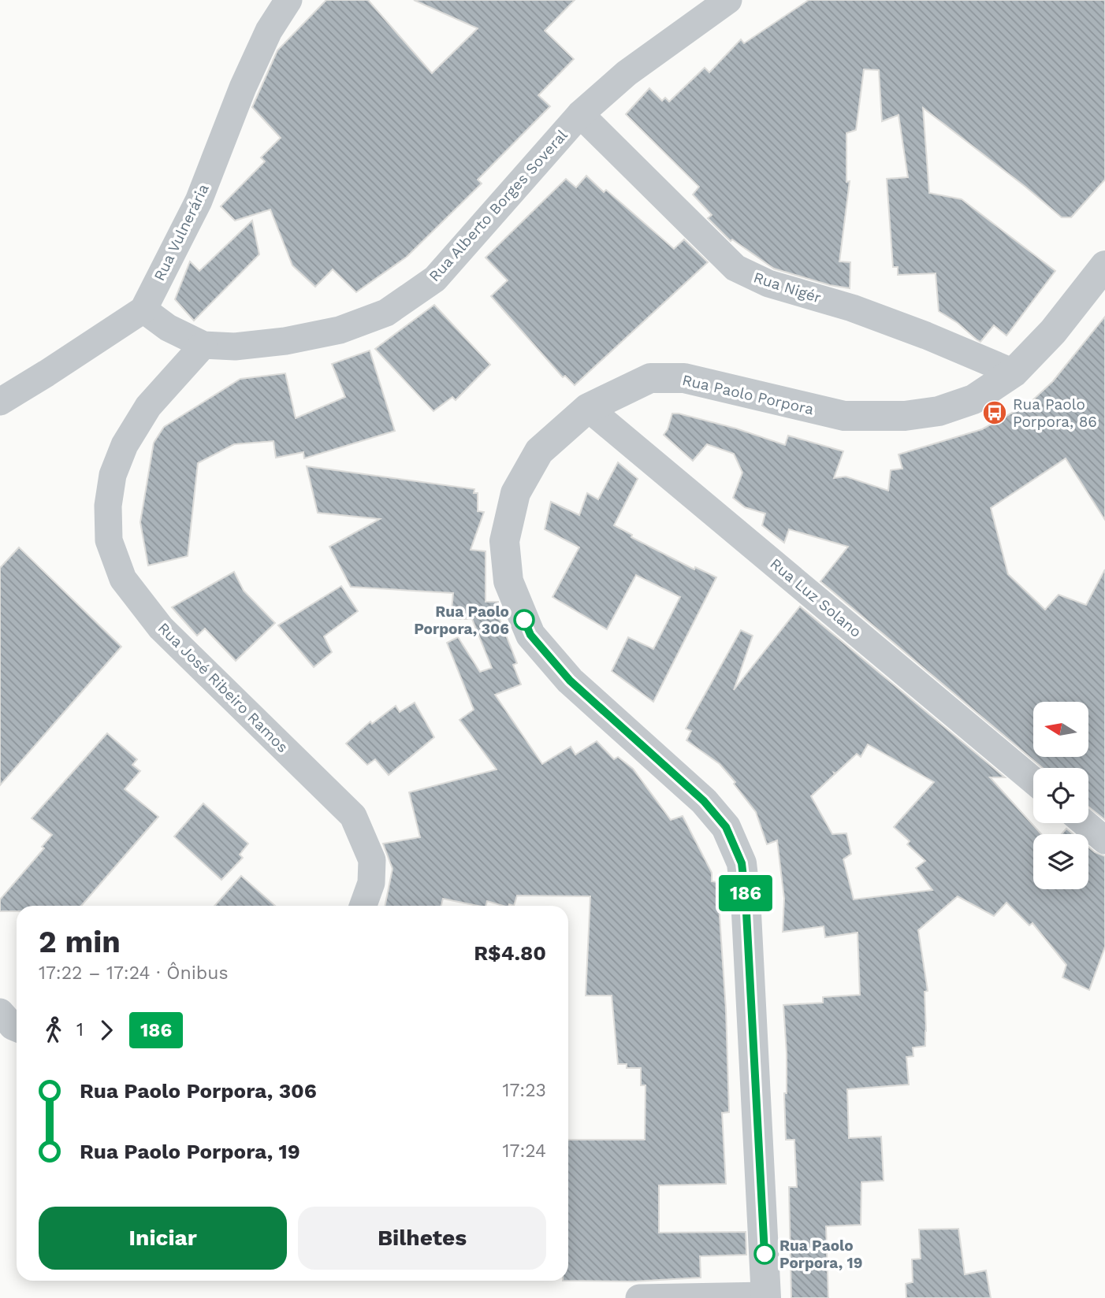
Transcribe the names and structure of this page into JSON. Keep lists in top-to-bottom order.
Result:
{
  "streets": {
    "street": [
      "Rua Alberto Borges Soveral",
      "Rua Vulnerária",
      "Rua Nigér",
      "Rua Paolo Porpora",
      "Rua Luz Solano",
      "Rua José Ribeiro Ramos"
    ]
  },
  "crossings": [
    ["Rua Alberto Borges Soveral", "Rua Nigér"],
    ["Rua Alberto Borges Soveral", "Rua José Ribeiro Ramos"],
    ["Rua Nigér", "Rua Paolo Porpora"],
    ["Rua Paolo Porpora", "Rua Luz Solano"]
  ],
  "places": {
    "bus stop": ["Rua Paolo Porpora, 86"],
    "other": ["Rua Paolo Porpora, 306", "Rua Paolo Porpora, 19"]
  },
  "lines": ["bus line 186"],
  "north": "left",
  "page": {
    "on_map": "186",
    "heading": ["2 min", "17:22 – 17:24 · Ônibus", "R$4.80"],
    "legs": ["1", "186"],
    "list": [
      {
        "name": "Rua Paolo Porpora, 306",
        "value": "17:23"
      },
      {
        "name": "Rua Paolo Porpora, 19",
        "value": "17:24"
      }
    ],
    "buttons": ["Iniciar", "Bilhetes"]
  }
}
